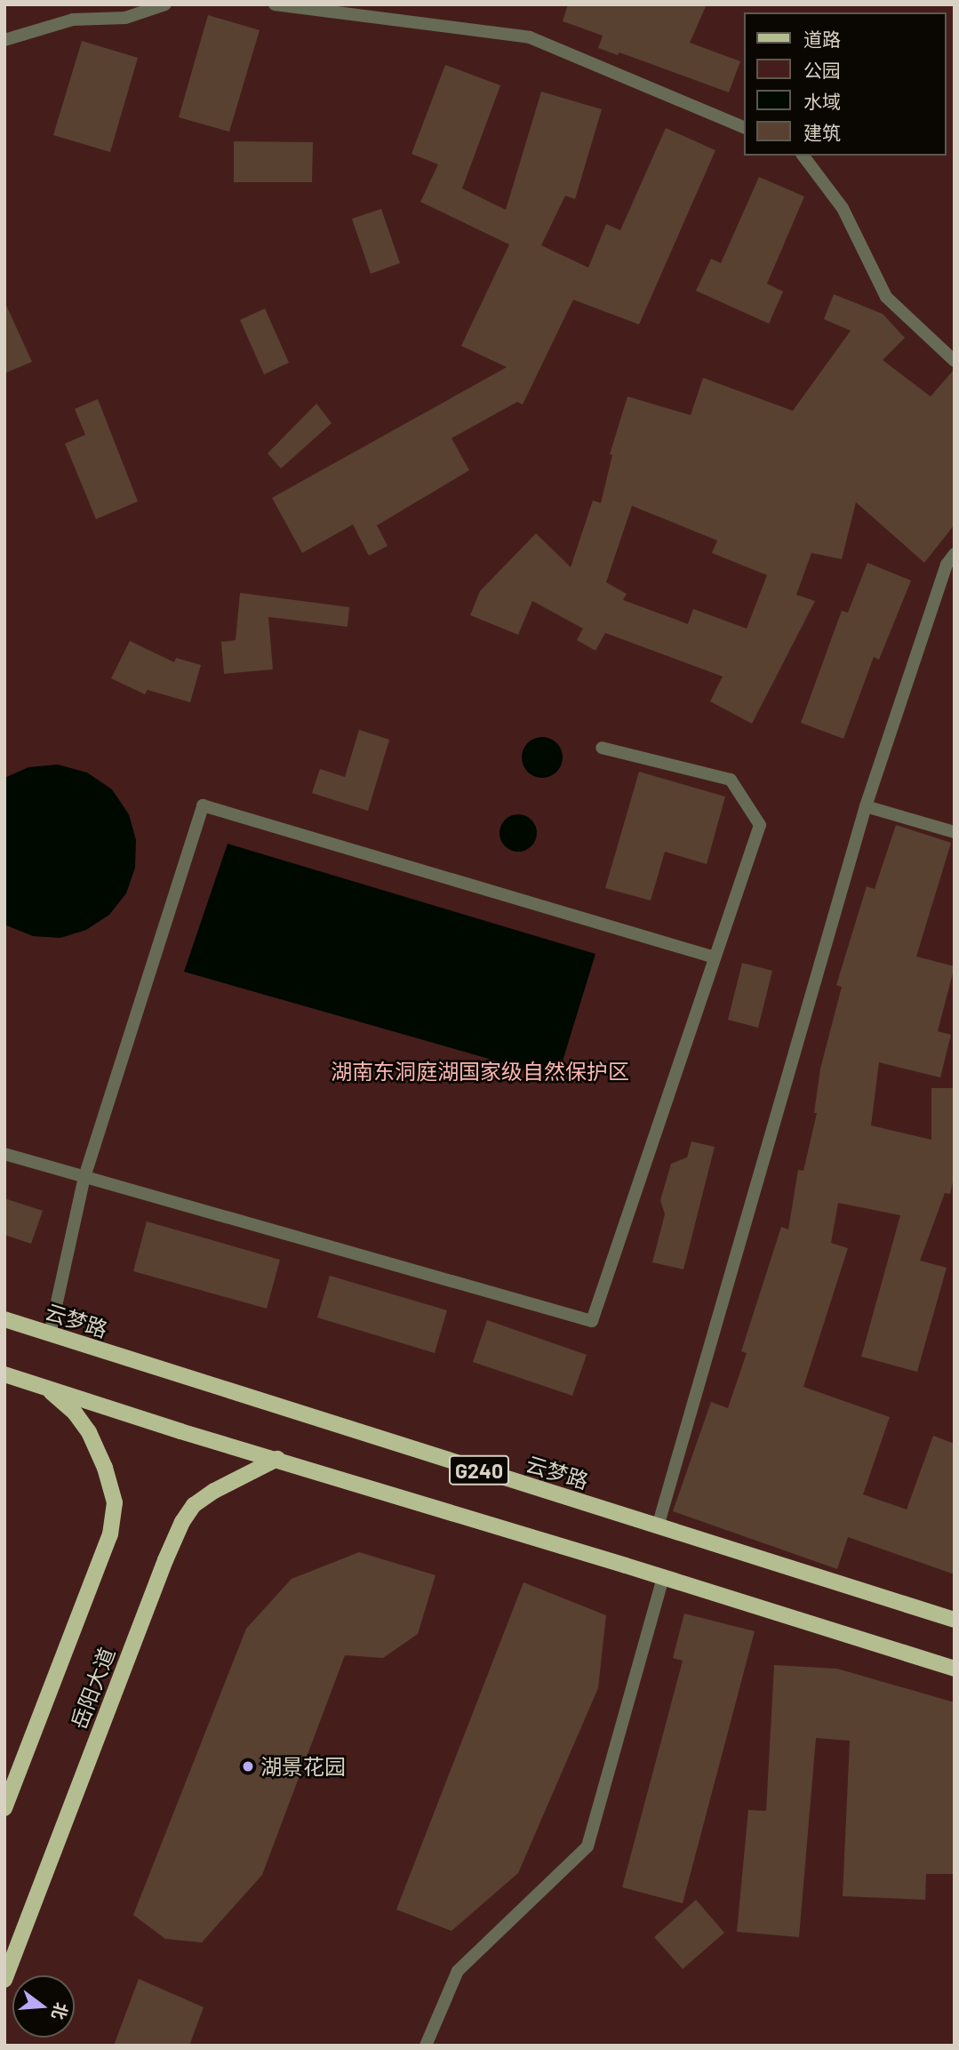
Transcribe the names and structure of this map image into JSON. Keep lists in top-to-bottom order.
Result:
{
  "streets": {
    "main road": ["云梦路", "G240", "岳阳大道"]
  },
  "crossings": [
    ["G240", "岳阳大道"]
  ],
  "parks": ["湖南东洞庭湖国家级自然保护区"],
  "places": ["湖景花园"],
  "legend": [
    "道路",
    "公园",
    "水域",
    "建筑"
  ],
  "north": "right"
}
